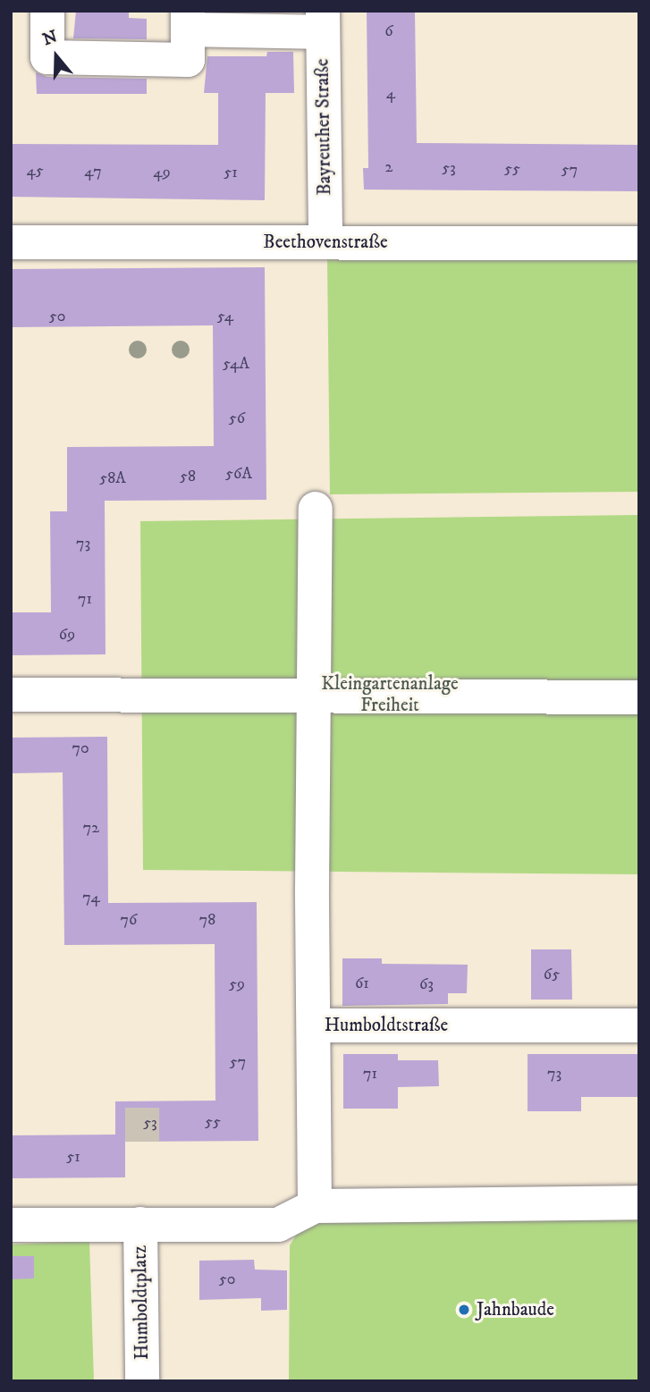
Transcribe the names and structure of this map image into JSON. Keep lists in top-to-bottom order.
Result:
{
  "streets": {
    "street": [
      "Bayreuther Straße",
      "Beethovenstraße",
      "Humboldtstraße",
      "Humboldtplatz"
    ]
  },
  "crossings": [
    ["Bayreuther Straße", "Beethovenstraße"]
  ],
  "parks": ["Kleingartenanlage Freiheit"],
  "places": ["Jahnbaude"],
  "house_numbers": [
    "6",
    "4",
    "2",
    "53",
    "55",
    "57",
    "45",
    "47",
    "49",
    "51",
    "50",
    "54",
    "54A",
    "56",
    "56A",
    "58",
    "58A",
    "73",
    "71",
    "69",
    "70",
    "72",
    "74",
    "76",
    "78",
    "65",
    "61",
    "59",
    "63",
    "57",
    "71",
    "73",
    "55",
    "53",
    "51",
    "50"
  ],
  "north": "top"
}
